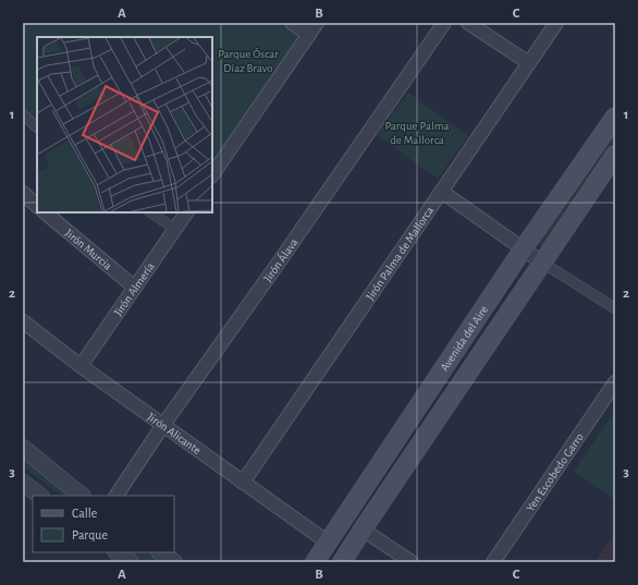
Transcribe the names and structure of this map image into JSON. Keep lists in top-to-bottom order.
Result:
{
  "streets": {
    "main road": ["Avenida del Aire"],
    "street": [
      "Jirón Murcia",
      "Jirón Palma de Mallorca",
      "Jirón Álava",
      "Jirón Almería",
      "Jirón Alicante",
      "Yen Escobedo Garro"
    ]
  },
  "crossings": [
    ["Jirón Murcia", "Jirón Almería"],
    ["Jirón Palma de Mallorca", "Jirón Alicante"],
    ["Jirón Álava", "Jirón Alicante"],
    ["Jirón Almería", "Jirón Alicante"],
    ["Avenida del Aire", "Jirón Alicante"]
  ],
  "parks": ["Parque Óscar Díaz Bravo", "Parque Palma de Mallorca"],
  "legend": ["Calle", "Parque"],
  "grid": {
    "columns": ["A", "B", "C"],
    "rows": ["1", "2", "3"]
  }
}
